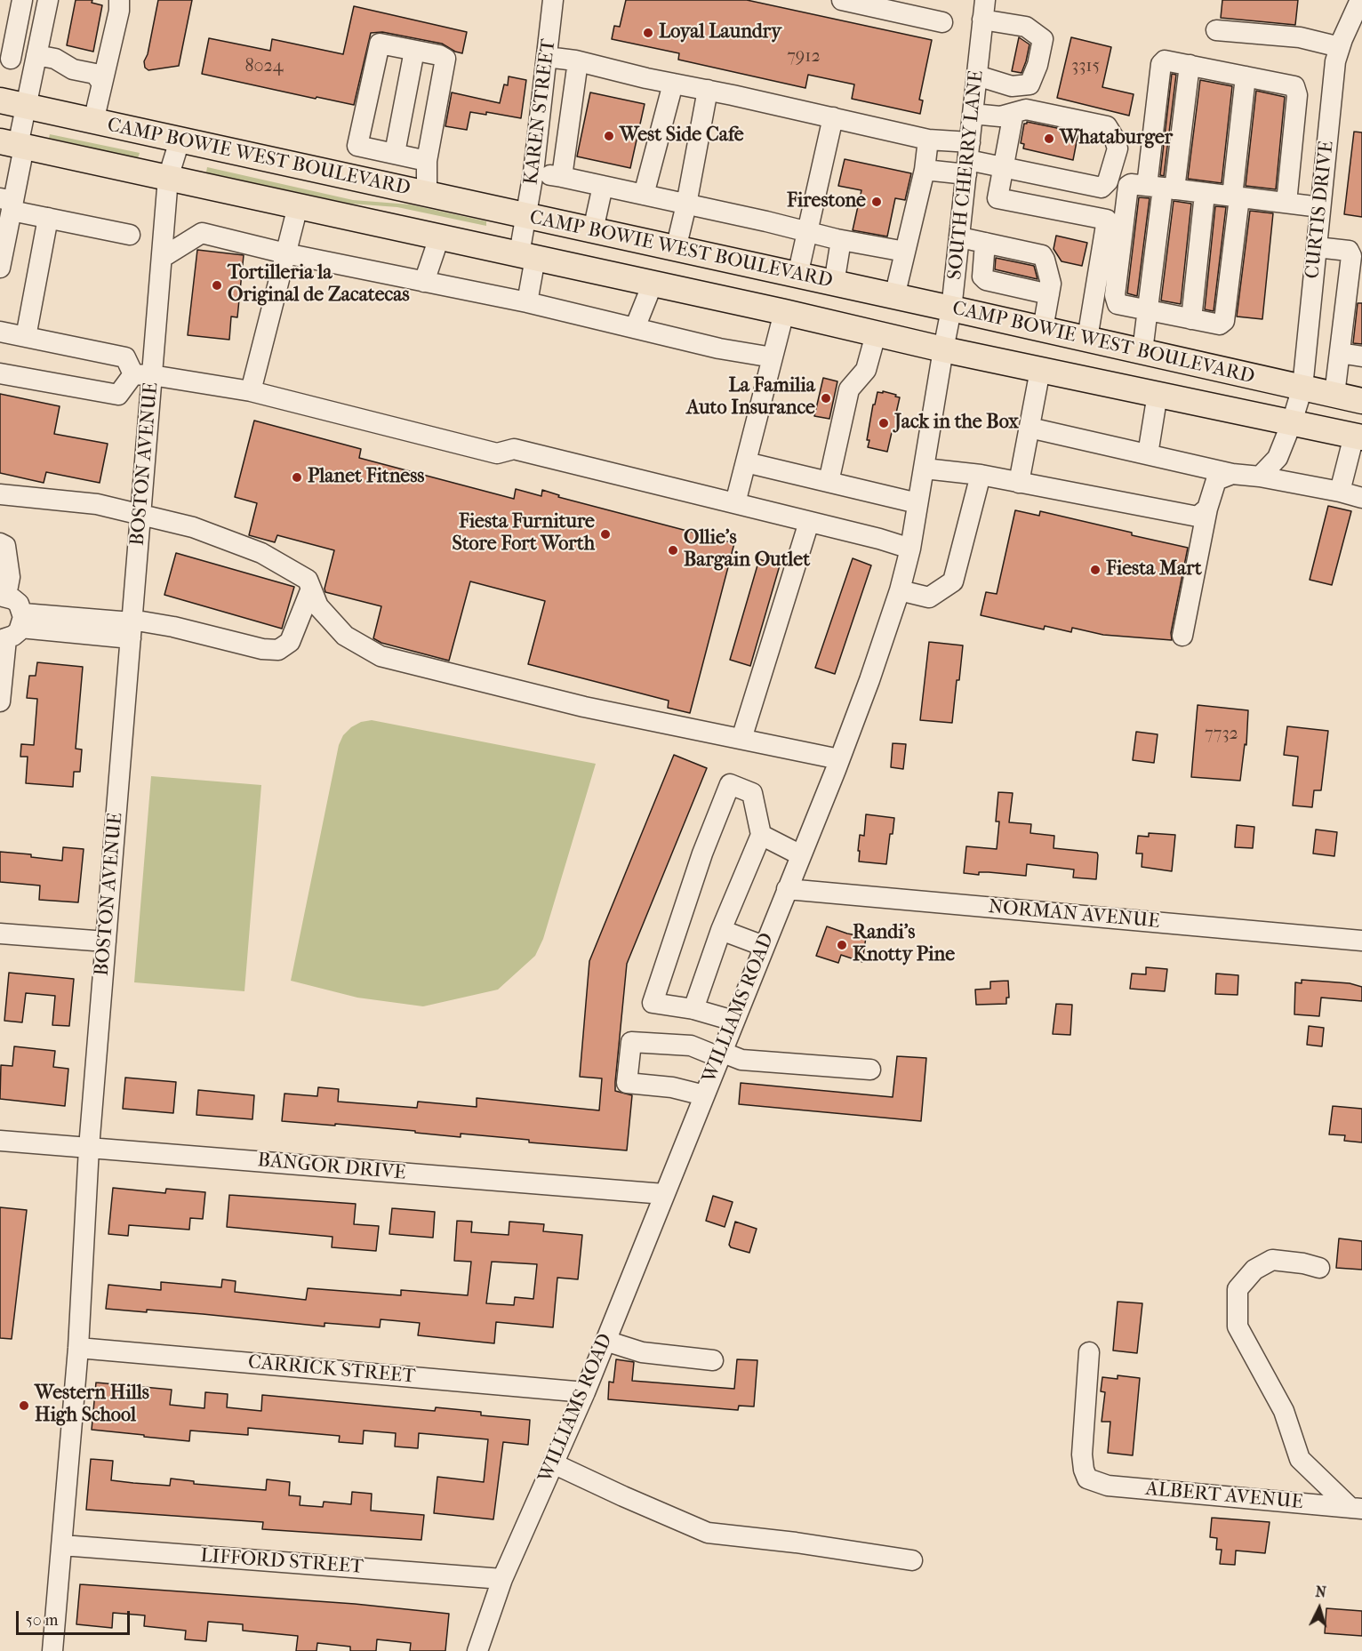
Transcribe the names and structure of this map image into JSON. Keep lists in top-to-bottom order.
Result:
{
  "streets": {
    "main road": ["CAMP BOWIE WEST BOULEVARD"],
    "street": [
      "KAREN STREET",
      "SOUTH CHERRY LANE",
      "CURTIS DRIVE",
      "BOSTON AVENUE",
      "NORMAN AVENUE",
      "WILLIAMS ROAD",
      "BANGOR DRIVE",
      "CARRICK STREET",
      "ALBERT AVENUE",
      "LIFFORD STREET"
    ]
  },
  "crossings": [
    ["KAREN STREET", "CAMP BOWIE WEST BOULEVARD"],
    ["CAMP BOWIE WEST BOULEVARD", "SOUTH CHERRY LANE"],
    ["CAMP BOWIE WEST BOULEVARD", "CURTIS DRIVE"],
    ["CAMP BOWIE WEST BOULEVARD", "BOSTON AVENUE"],
    ["CAMP BOWIE WEST BOULEVARD", "WILLIAMS ROAD"],
    ["SOUTH CHERRY LANE", "WILLIAMS ROAD"],
    ["BOSTON AVENUE", "BANGOR DRIVE"],
    ["BOSTON AVENUE", "CARRICK STREET"],
    ["BOSTON AVENUE", "LIFFORD STREET"],
    ["NORMAN AVENUE", "WILLIAMS ROAD"],
    ["WILLIAMS ROAD", "BANGOR DRIVE"],
    ["WILLIAMS ROAD", "CARRICK STREET"],
    ["WILLIAMS ROAD", "LIFFORD STREET"]
  ],
  "places": [
    "Loyal Laundry",
    "West Side Cafe",
    "Whataburger",
    "Firestone",
    "Tortilleria la Original de Zacatecas",
    "La Familia Auto Insurance",
    "Jack in the Box",
    "Planet Fitness",
    "Fiesta Furniture Store Fort Worth",
    "Ollie's Bargain Outlet",
    "Fiesta Mart",
    "Randi's Knotty Pine",
    "Western Hills High School"
  ],
  "house_numbers": [
    "7912",
    "8024",
    "3315",
    "7732"
  ],
  "scale_bar": "50 m",
  "north": "top"
}
